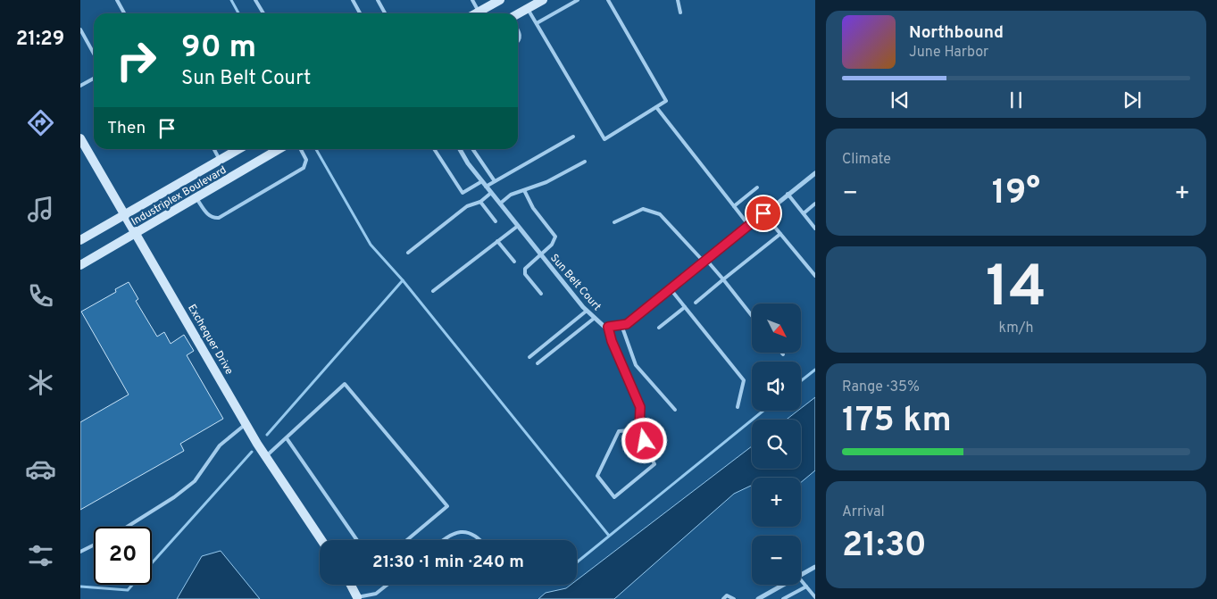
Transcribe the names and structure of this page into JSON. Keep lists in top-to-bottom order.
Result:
{
  "streets": {
    "street": ["Industriplex Boulevard", "Sun Belt Court", "Exchequer Drive"]
  },
  "crossings": [
    ["Industriplex Boulevard", "Exchequer Drive"]
  ],
  "north": "bottom right",
  "page": {
    "tabs": "21:29",
    "turn": ["90 m", "Sun Belt Court"],
    "song": ["Northbound", "June Harbor"],
    "then": "Then",
    "tile": [
      "Climate",
      ["14", "km/h"],
      ["Range · 35%", "175 km"],
      ["Arrival", "21:30"]
    ],
    "heat": ["−", "19°", "+"],
    "map_buttons": ["+", "−"],
    "limit": "20",
    "trip": "21:30 · 1 min · 240 m"
  }
}
